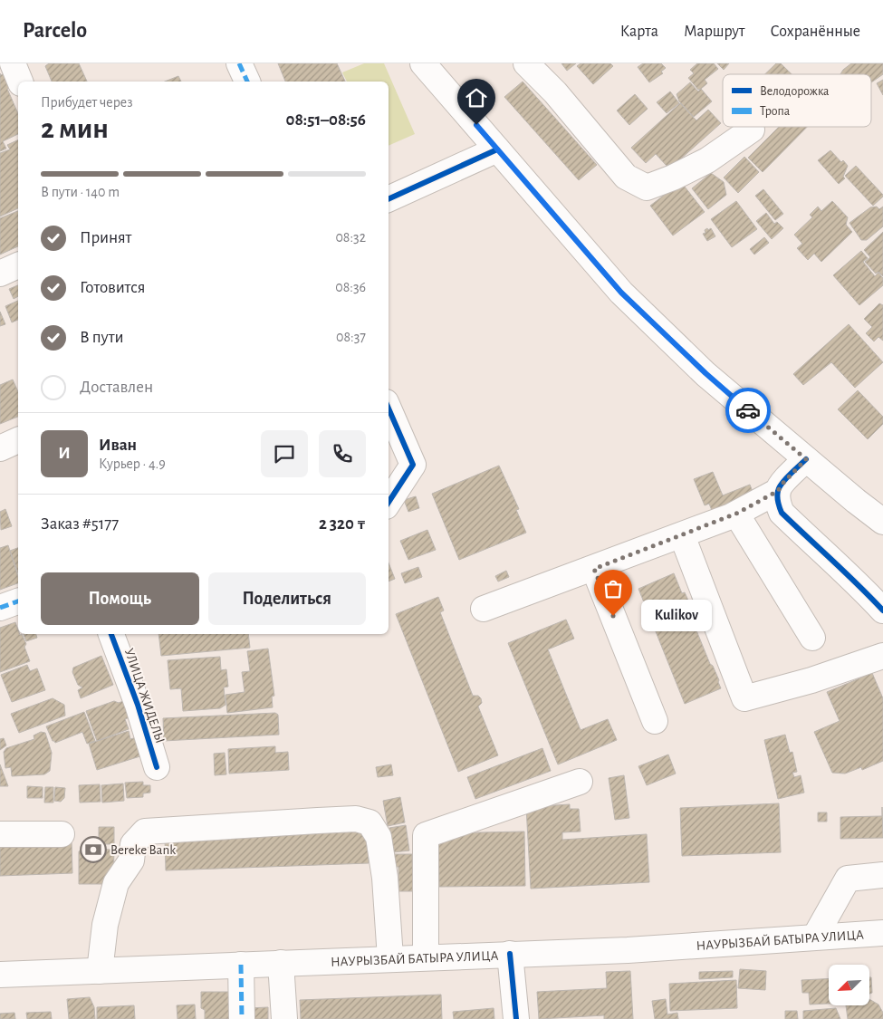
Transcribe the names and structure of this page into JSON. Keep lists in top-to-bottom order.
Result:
{
  "streets": {
    "main road": ["УЛИЦА ЖИДЕЛЫ", "НАУРЫЗБАЙ БАТЫРА УЛИЦА"]
  },
  "places": {
    "other": ["Kulikov"],
    "bank": ["Bereke Bank"]
  },
  "legend": ["Велодорожка", "Тропа"],
  "north": "bottom left",
  "page": {
    "header": "Parcelo",
    "nav": ["Карта", "Маршрут", "Сохранённые"],
    "heading": ["2 мин", "Прибудет через", "08:51–08:56"],
    "panel": [
      "Иван",
      "Курьер · 4.9",
      "Заказ #5177",
      "2 320 ₸"
    ],
    "bar": "В пути · 140 m",
    "list": [
      ["Принят", "08:32"],
      ["Готовится", "08:36"],
      ["В пути", "08:37"],
      "Доставлен"
    ],
    "round": "И",
    "buttons": ["Помощь", "Поделиться"],
    "bubble": "Kulikov"
  }
}
